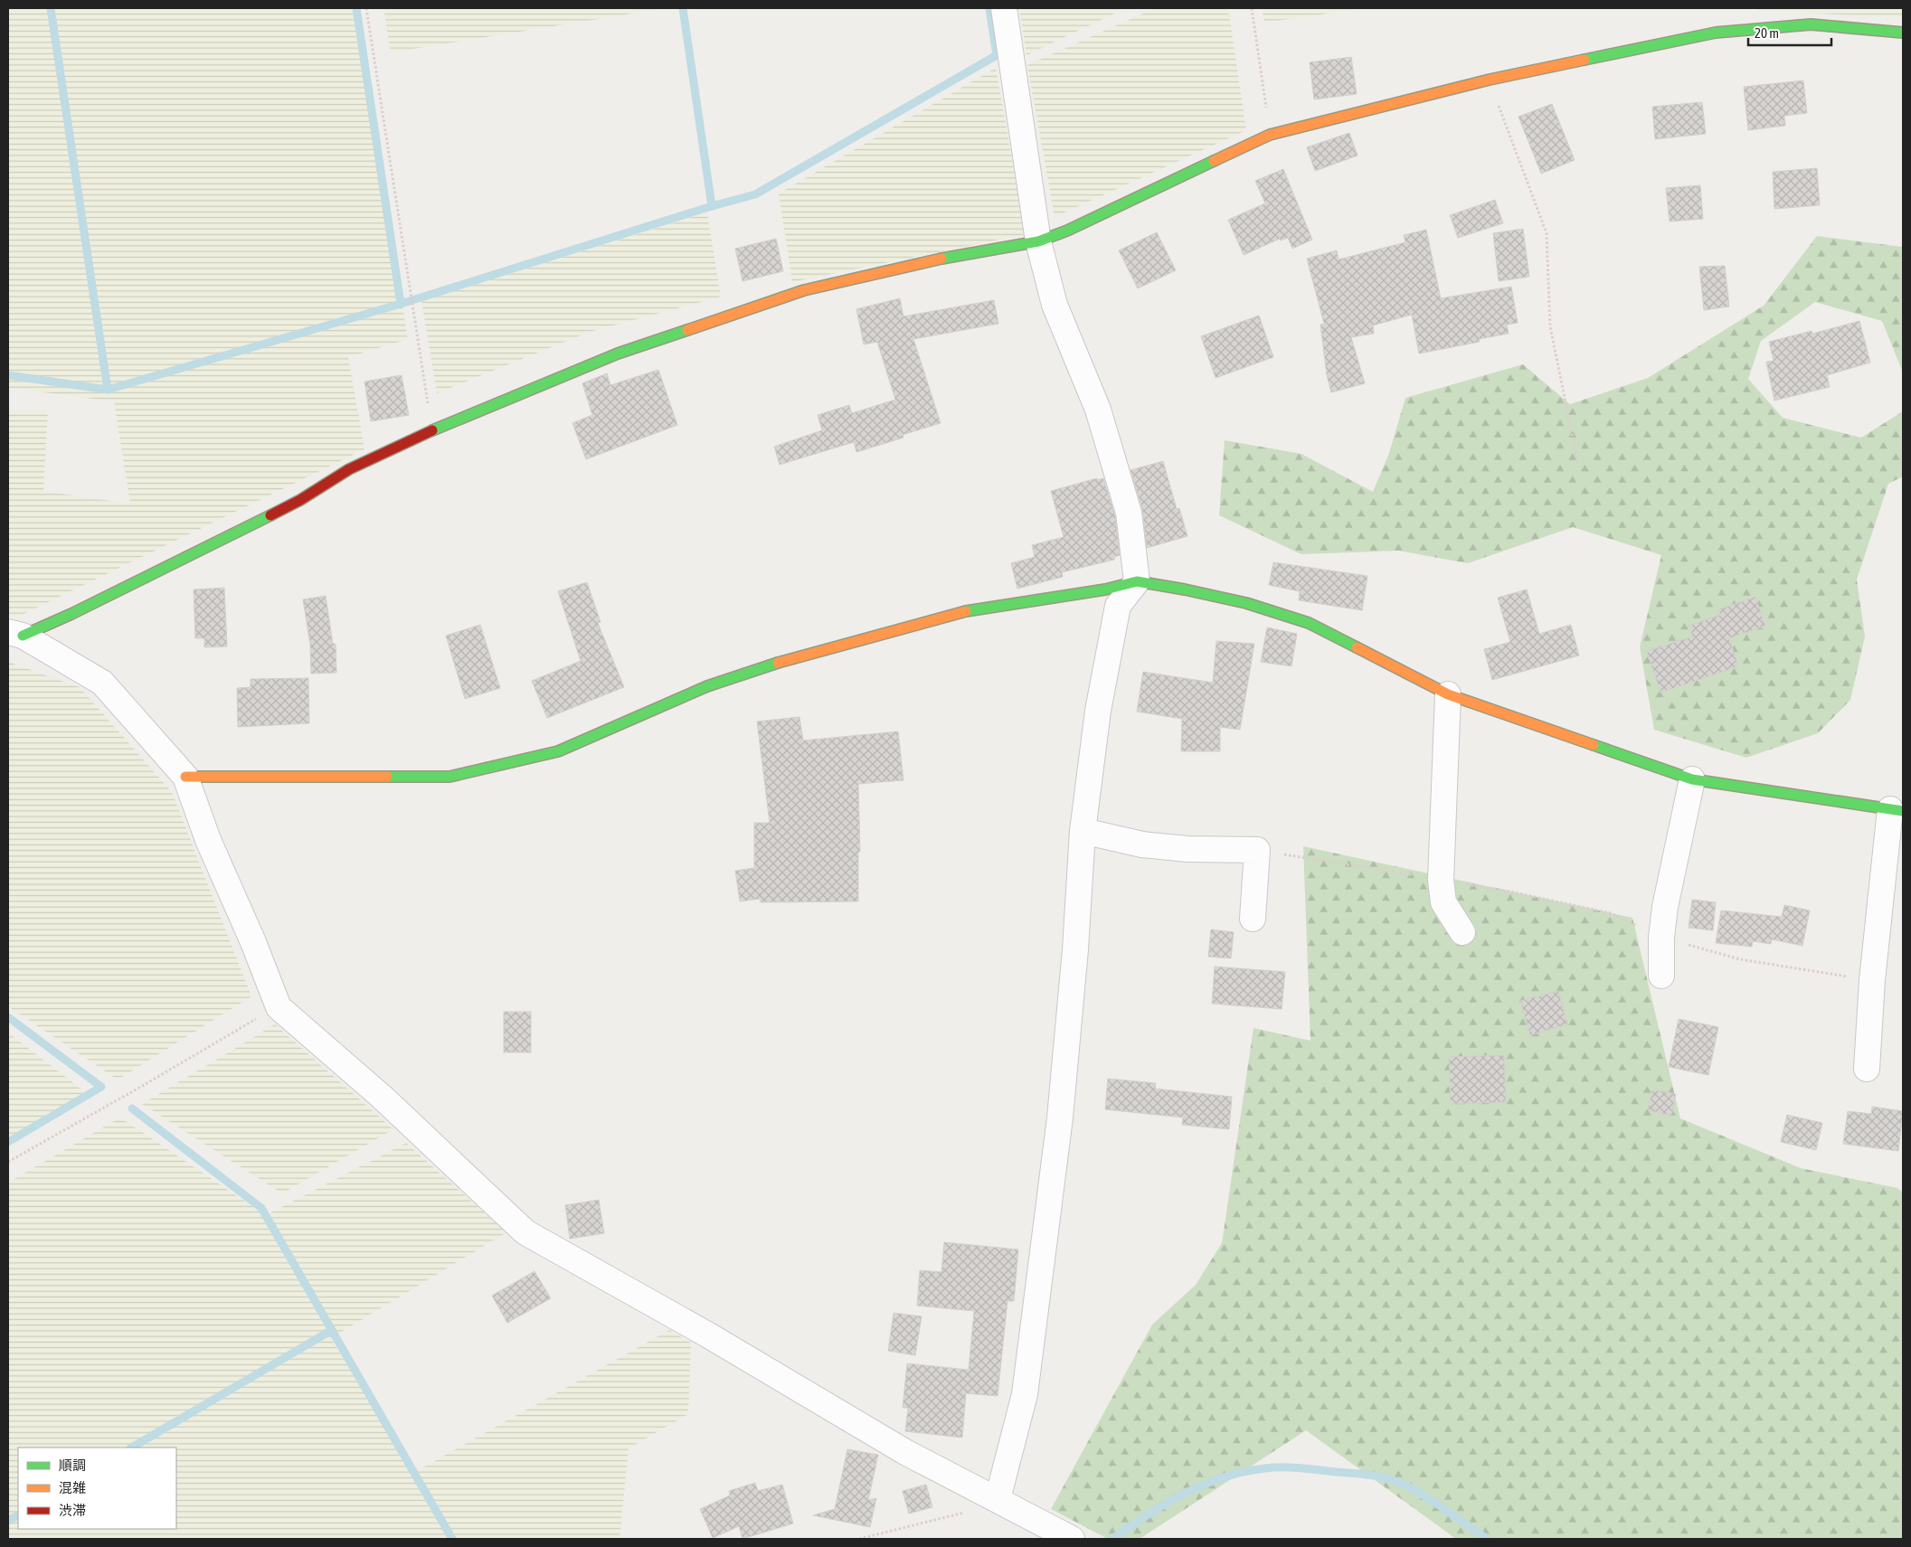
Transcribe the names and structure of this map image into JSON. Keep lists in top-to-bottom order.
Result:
{
  "legend": ["順調", "混雑", "渋滞"],
  "scale_bar": "20 m"
}
